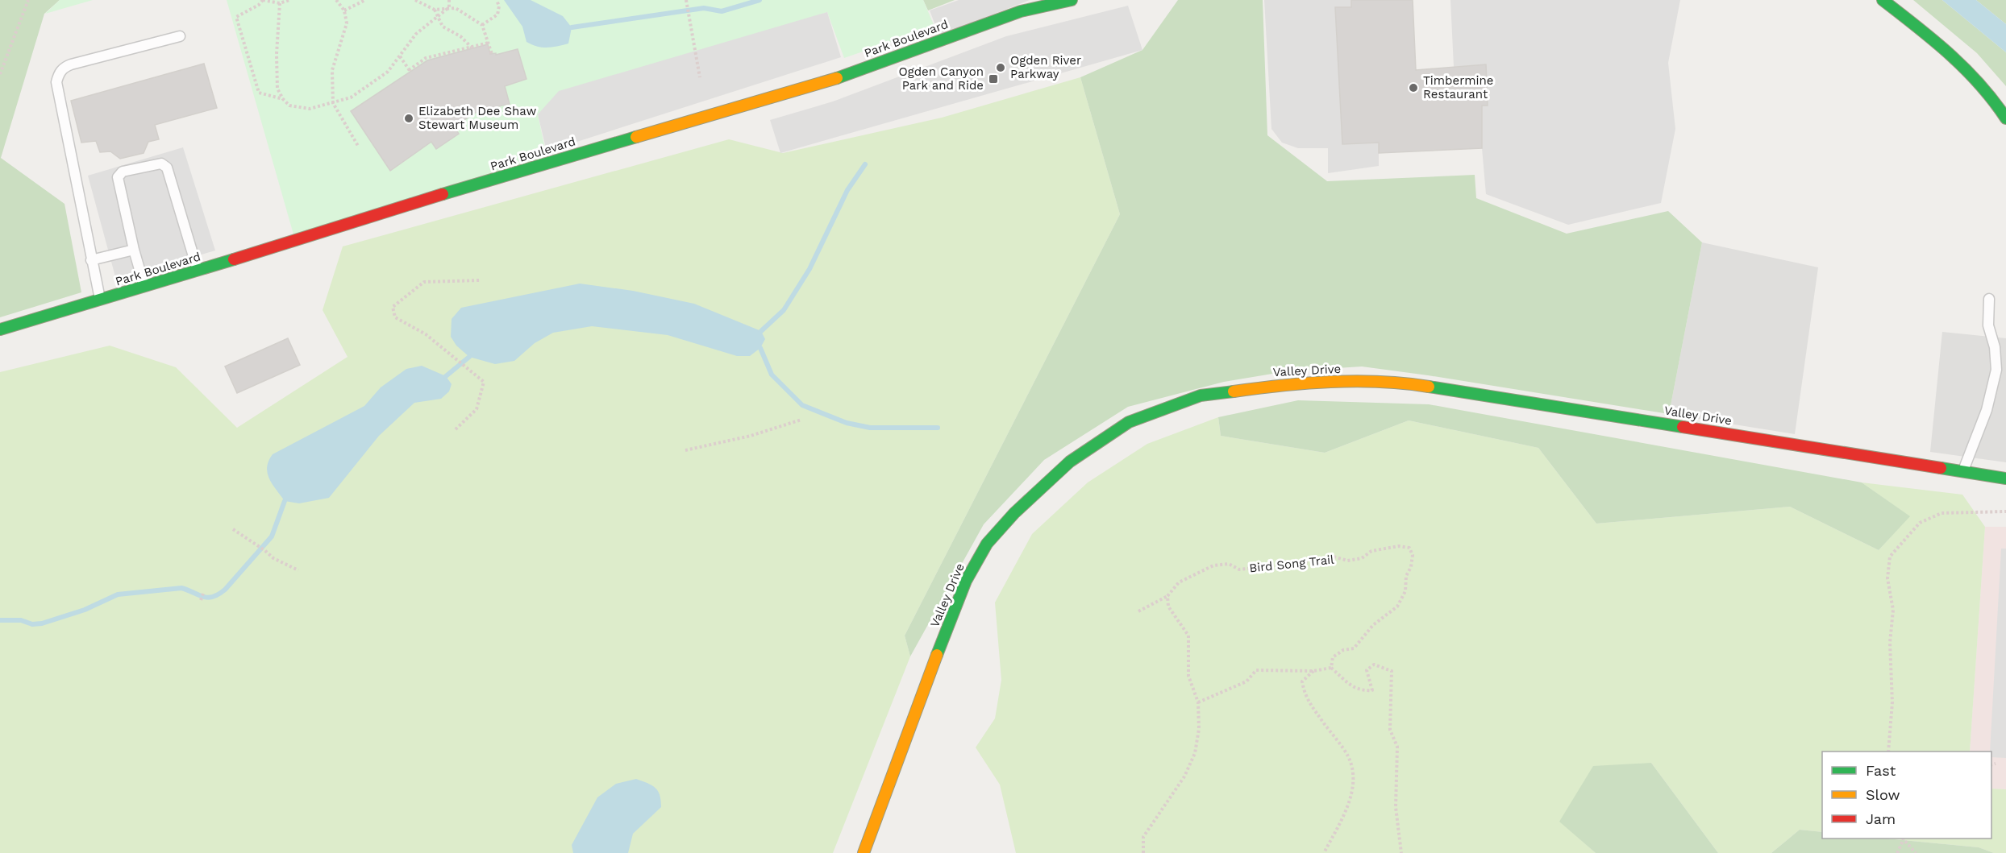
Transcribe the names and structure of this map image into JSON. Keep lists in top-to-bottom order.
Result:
{
  "streets": {
    "street": ["Park Boulevard", "Valley Drive"],
    "path": ["Bird Song Trail"]
  },
  "places": {
    "other": ["Ogden River Parkway", "Timbermine Restaurant", "Elizabeth Dee Shaw Stewart Museum"],
    "transit": ["Ogden Canyon Park and Ride"]
  },
  "legend": ["Fast", "Slow", "Jam"]
}
